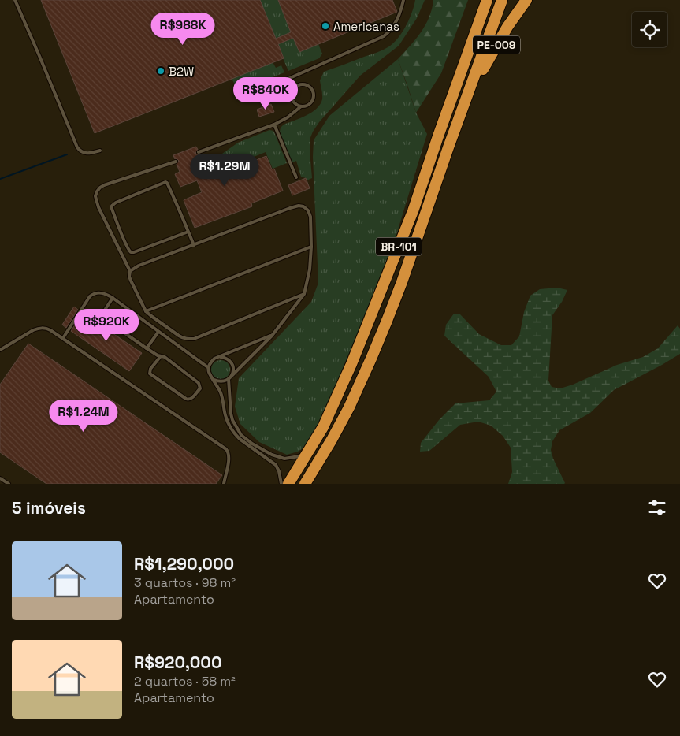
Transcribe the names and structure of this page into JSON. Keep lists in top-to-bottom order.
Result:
{
  "streets": {
    "highway": ["PE-009", "BR-101"]
  },
  "crossings": [
    ["PE-009", "BR-101"]
  ],
  "places": ["Americanas", "B2W"],
  "page": {
    "price": [
      "R$988K",
      "R$840K",
      "R$1.29M",
      "R$920K",
      "R$1.24M"
    ],
    "heading": "5 imóveis",
    "list": [
      {
        "name": "R$1,290,000",
        "note": "3 quartos · 98 m² · Apartamento"
      },
      {
        "name": "R$920,000",
        "note": "2 quartos · 58 m² · Apartamento"
      }
    ]
  }
}
